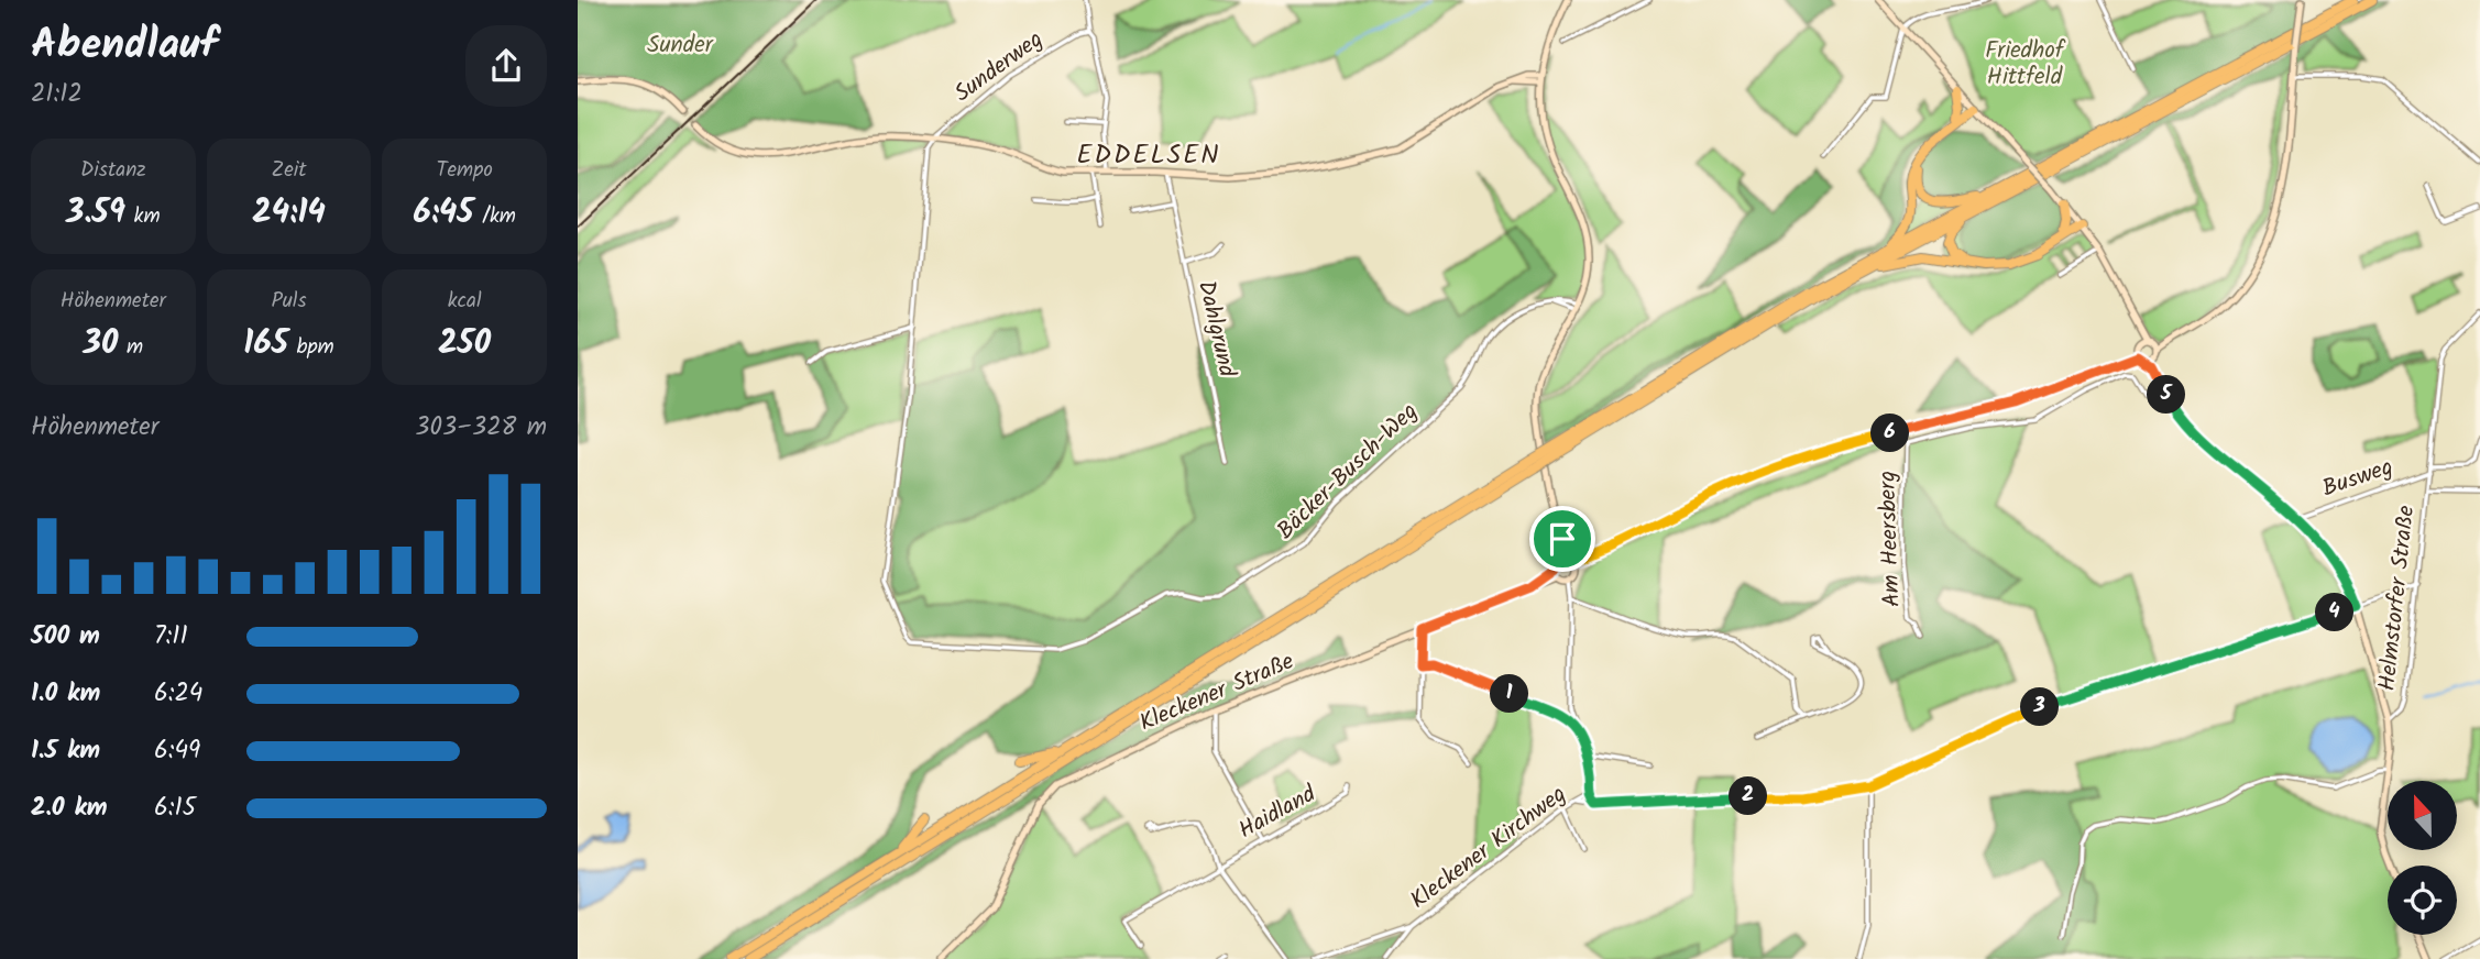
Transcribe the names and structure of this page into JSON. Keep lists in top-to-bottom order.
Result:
{
  "streets": {
    "street": [
      "Sunderweg",
      "Dahlgrund",
      "Bäcker-Busch-Weg",
      "Busweg",
      "Am Heersberg",
      "Helmstorfer Straße",
      "Kleckener Straße",
      "Haidland",
      "Kleckener Kirchweg"
    ]
  },
  "crossings": [
    ["Sunderweg", "Bäcker-Busch-Weg"],
    ["Busweg", "Helmstorfer Straße"],
    ["Kleckener Straße", "Kleckener Kirchweg"]
  ],
  "districts": ["EDDELSEN"],
  "parks": ["Sunder", "Friedhof Hittfeld"],
  "north": "top",
  "page": {
    "heading": ["Abendlauf", "21:12"],
    "stats": [
      ["Distanz", "3.59 km"],
      ["Zeit", "24:14"],
      ["Tempo", "6:45 /km"],
      ["Höhenmeter", "30 m"],
      ["Puls", "165 bpm"],
      ["kcal", "250"]
    ],
    "pins": [
      "5",
      "6",
      "4",
      "1",
      "3",
      "2"
    ],
    "chart": ["Höhenmeter", "303–328 m"],
    "list": [
      {
        "name": "500 m",
        "note": "7:11"
      },
      {
        "name": "1.0 km",
        "note": "6:24"
      },
      {
        "name": "1.5 km",
        "note": "6:49"
      },
      {
        "name": "2.0 km",
        "note": "6:15"
      }
    ]
  }
}
